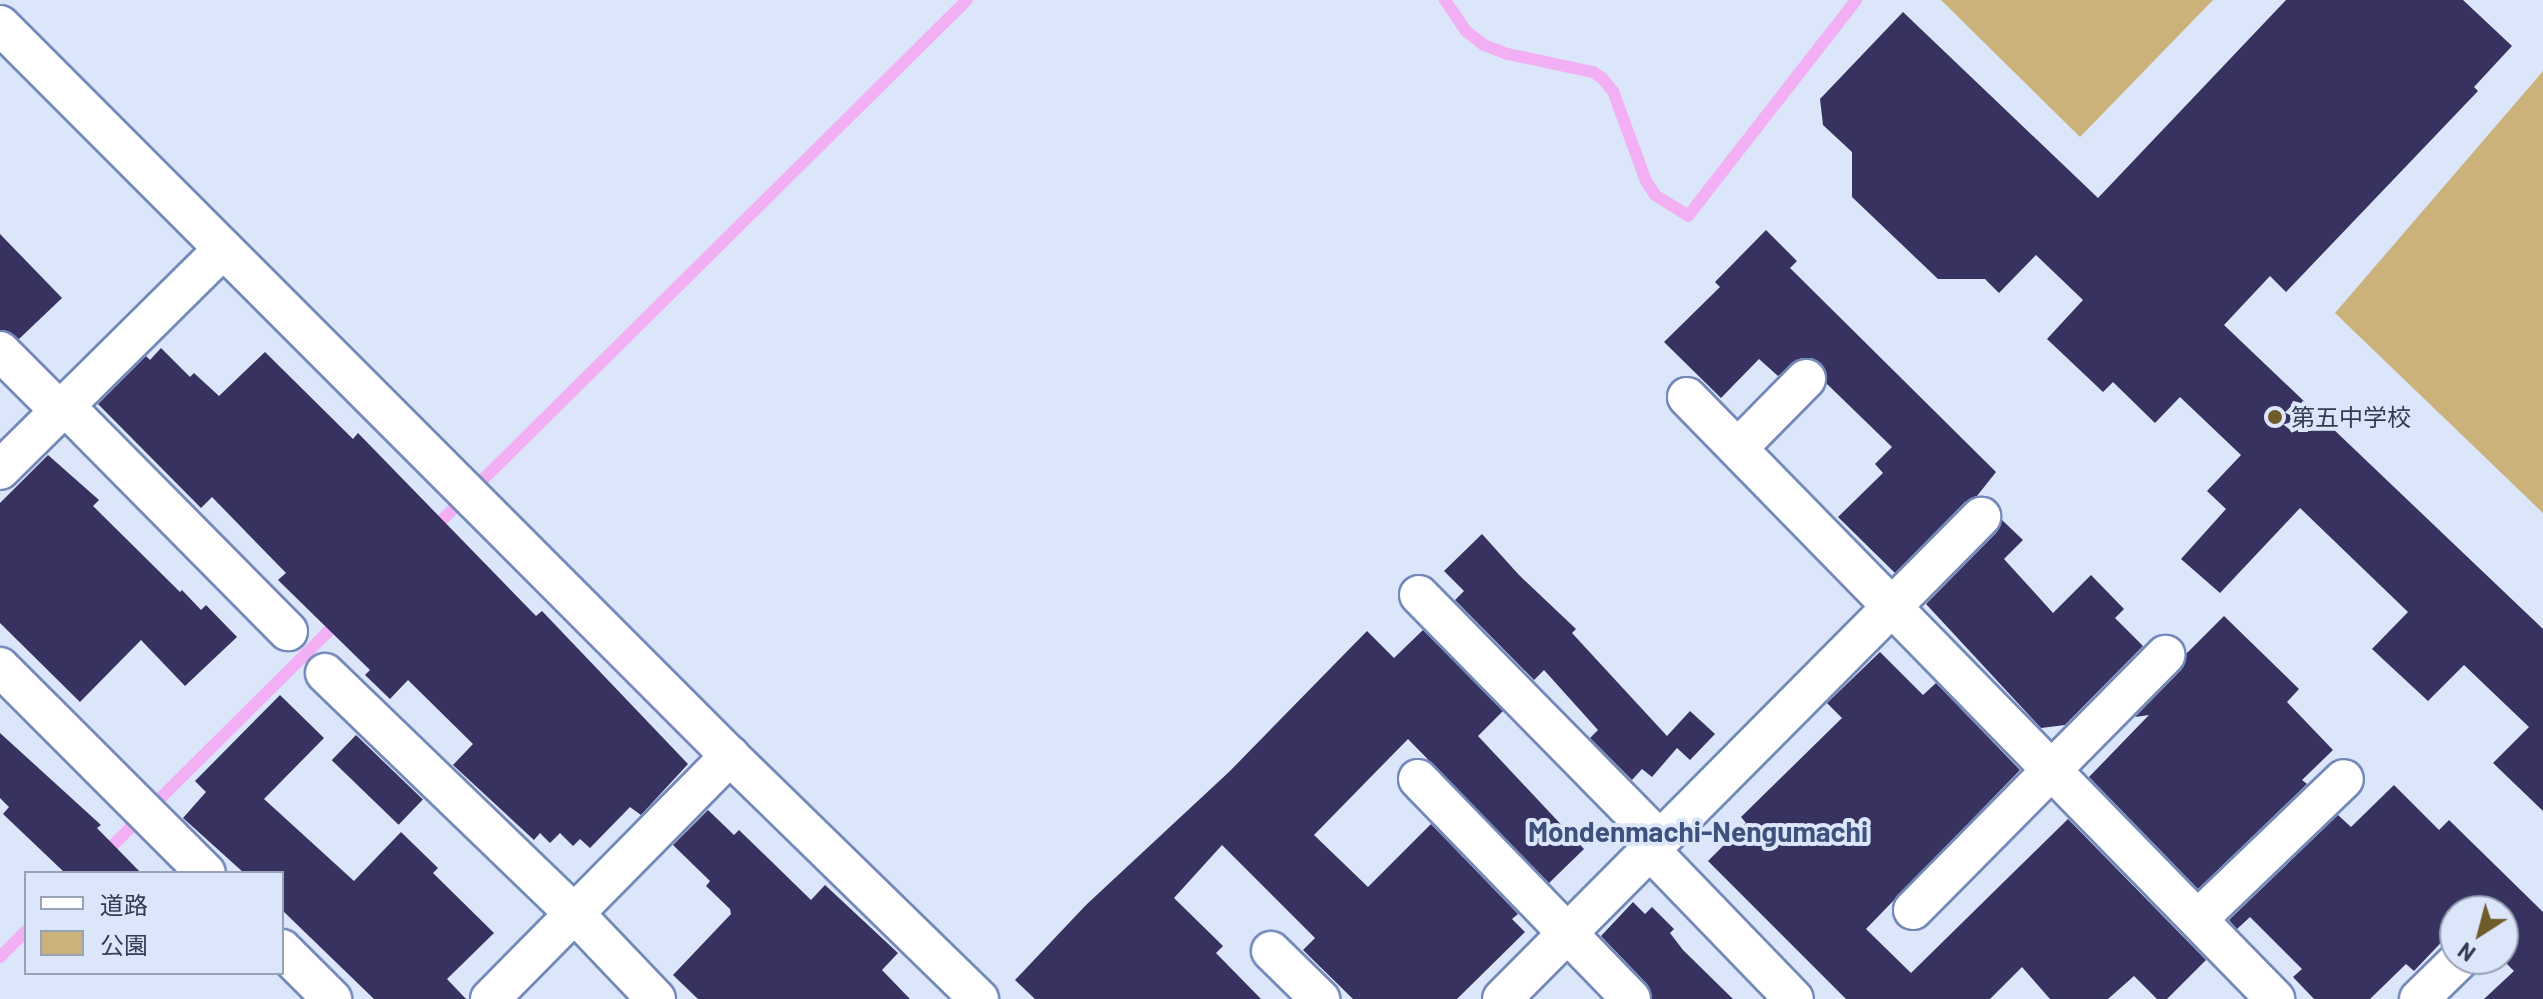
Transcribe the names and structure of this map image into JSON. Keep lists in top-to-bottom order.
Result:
{
  "districts": ["Mondenmachi-Nengumachi"],
  "places": ["第五中学校"],
  "legend": ["道路", "公園"],
  "north": "bottom left"
}
